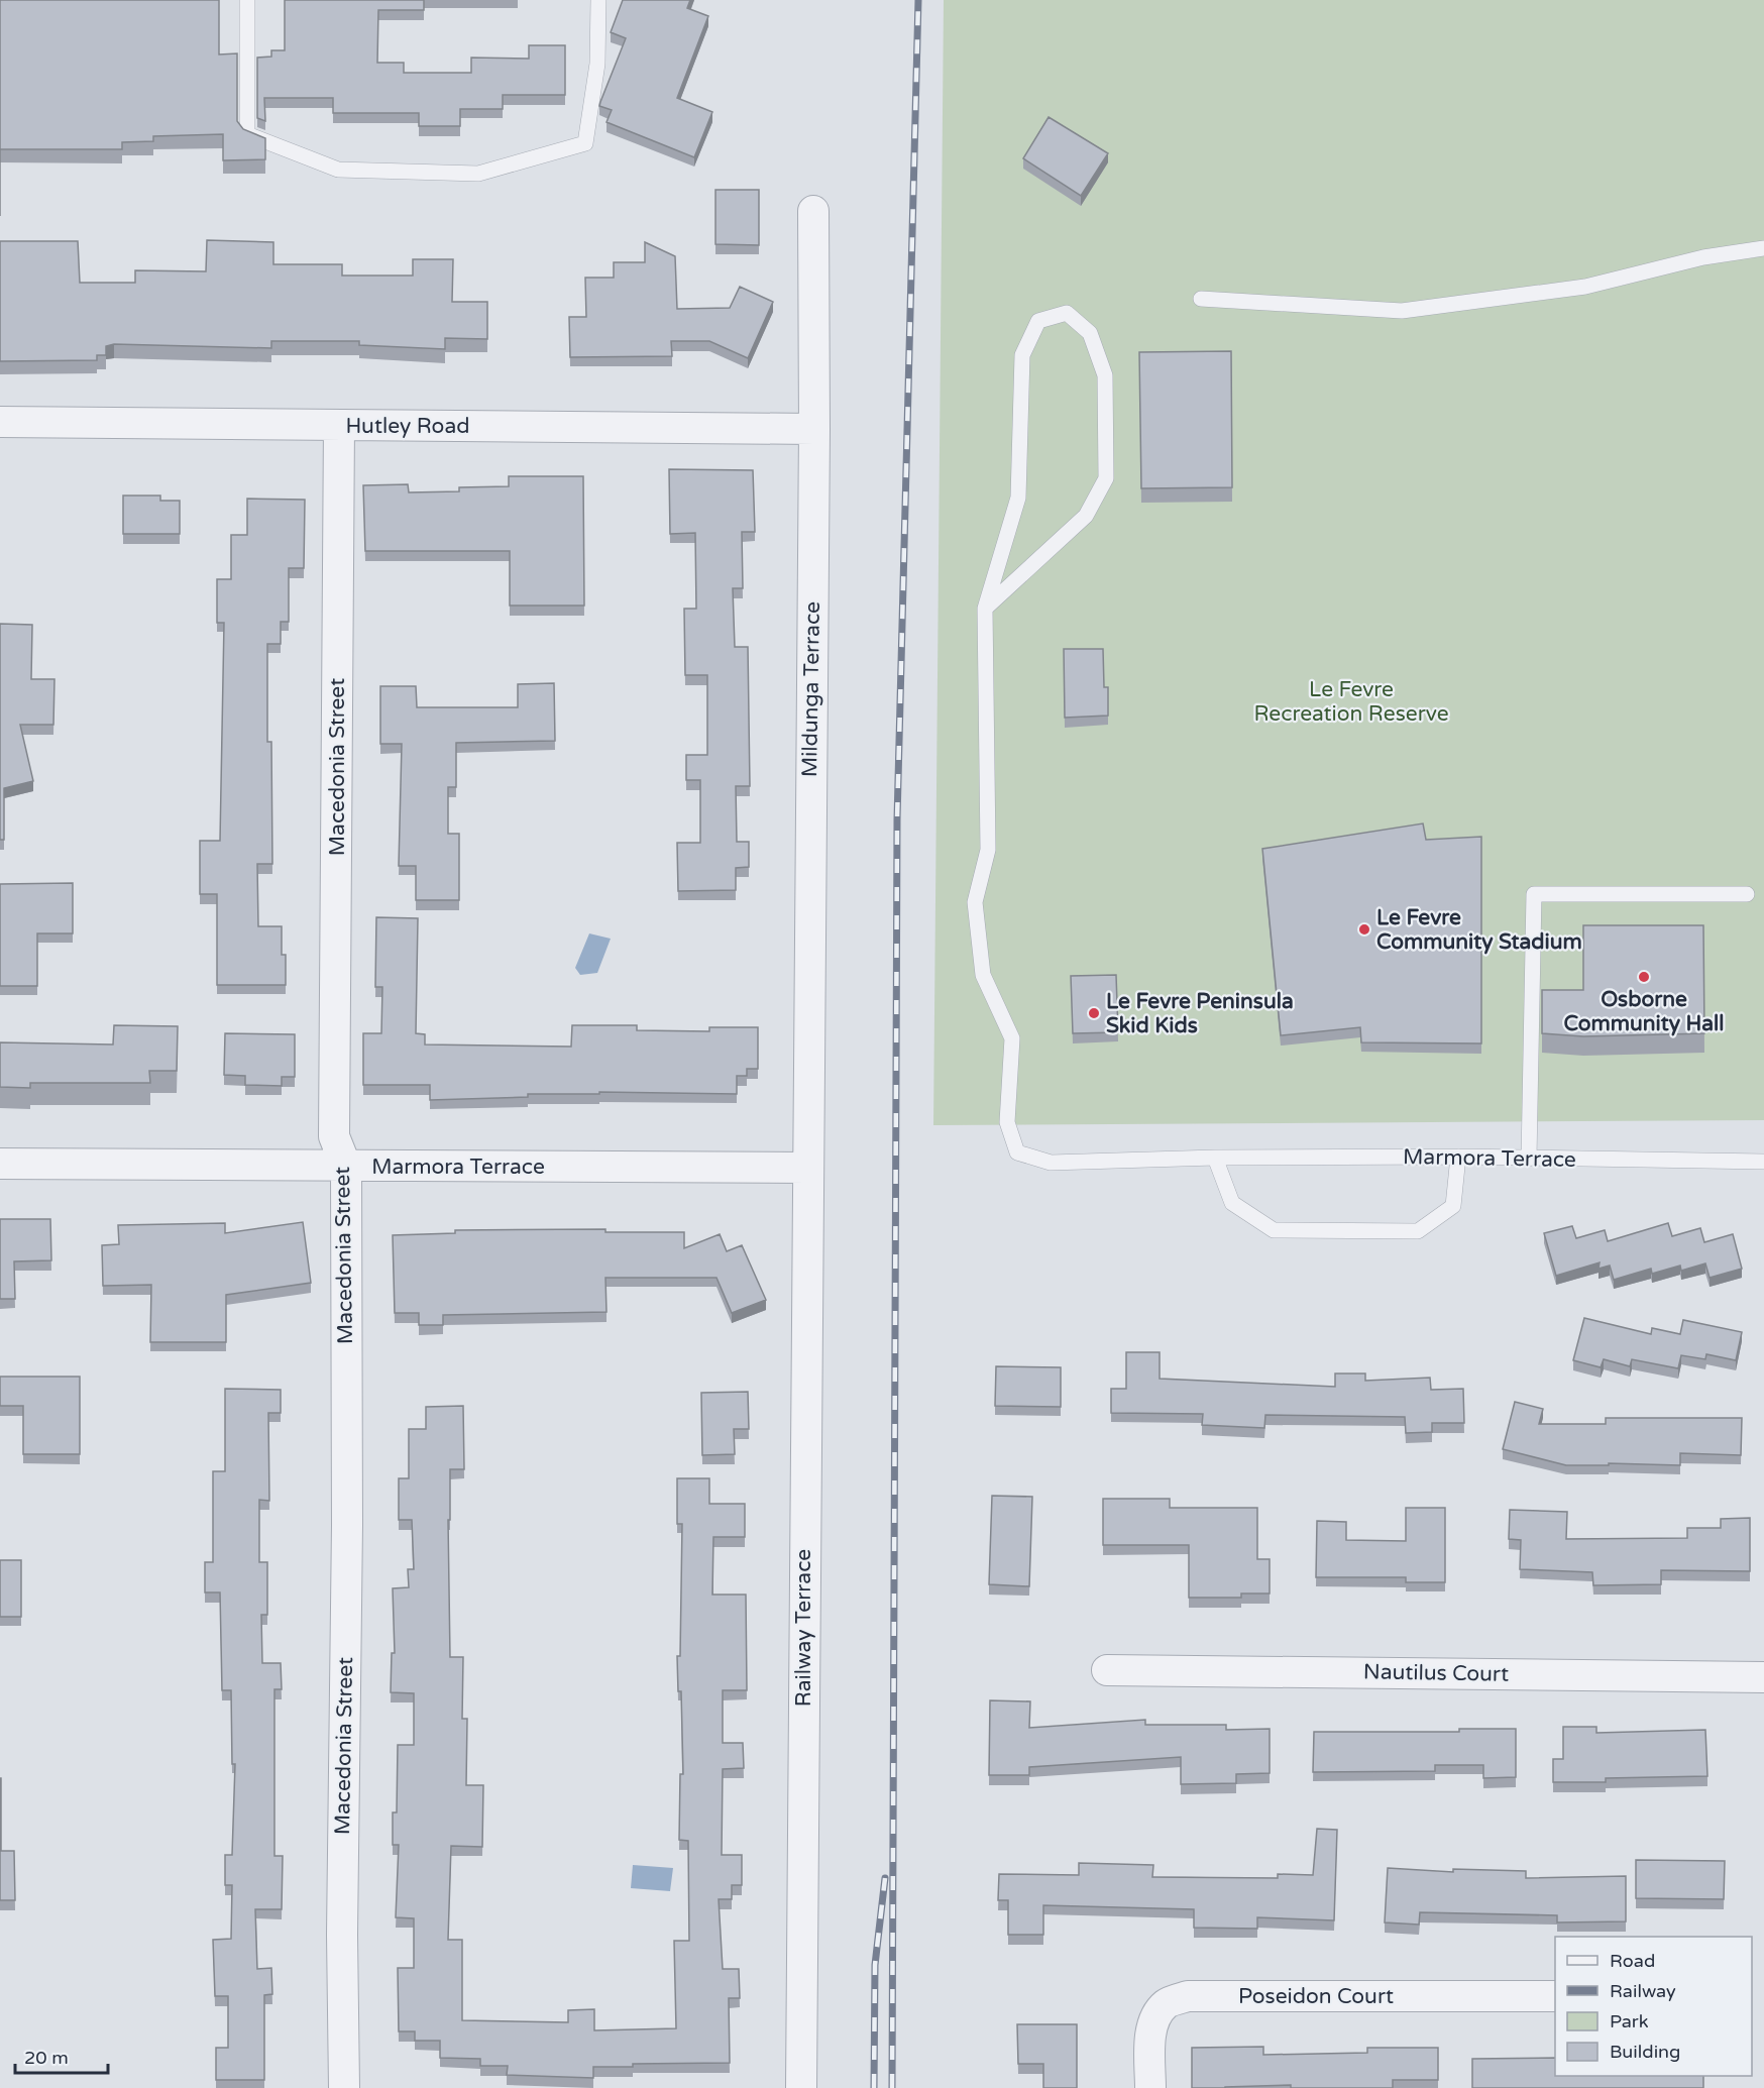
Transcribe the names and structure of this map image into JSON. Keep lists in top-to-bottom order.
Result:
{
  "streets": {
    "street": [
      "Hutley Road",
      "Mildunga Terrace",
      "Macedonia Street",
      "Marmora Terrace",
      "Railway Terrace",
      "Nautilus Court",
      "Poseidon Court"
    ]
  },
  "crossings": [
    ["Hutley Road", "Mildunga Terrace"],
    ["Hutley Road", "Macedonia Street"],
    ["Mildunga Terrace", "Marmora Terrace"],
    ["Mildunga Terrace", "Railway Terrace"],
    ["Macedonia Street", "Marmora Terrace"],
    ["Marmora Terrace", "Railway Terrace"]
  ],
  "parks": ["Le Fevre Recreation Reserve"],
  "places": ["Le Fevre Community Stadium", "Osborne Community Hall", "Le Fevre Peninsula Skid Kids"],
  "legend": [
    "Road",
    "Railway",
    "Park",
    "Building"
  ],
  "scale_bar": "20 m"
}
